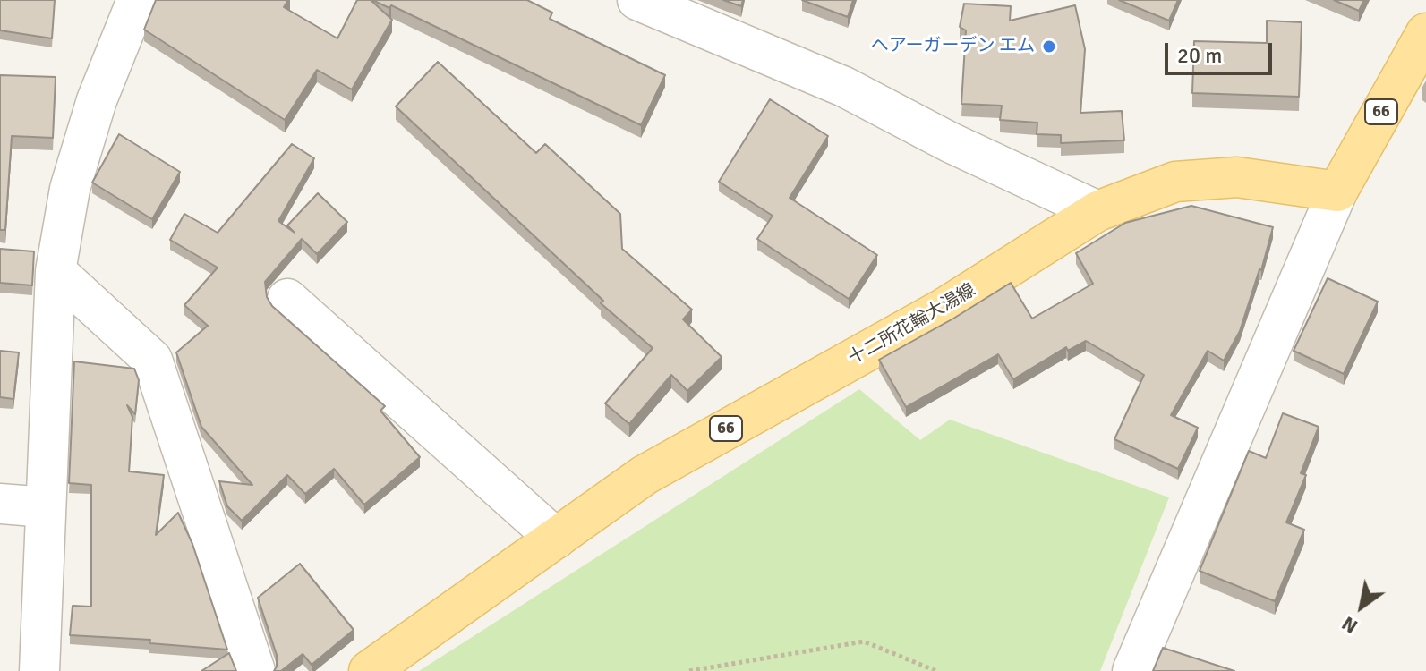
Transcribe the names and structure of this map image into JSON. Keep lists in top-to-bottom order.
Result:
{
  "streets": {
    "main road": ["66", "十二所花輪大湯線"]
  },
  "crossings": [
    ["66", "十二所花輪大湯線"]
  ],
  "places": ["ヘアーガーデン エム"],
  "scale_bar": "20 m",
  "north": "bottom left"
}
